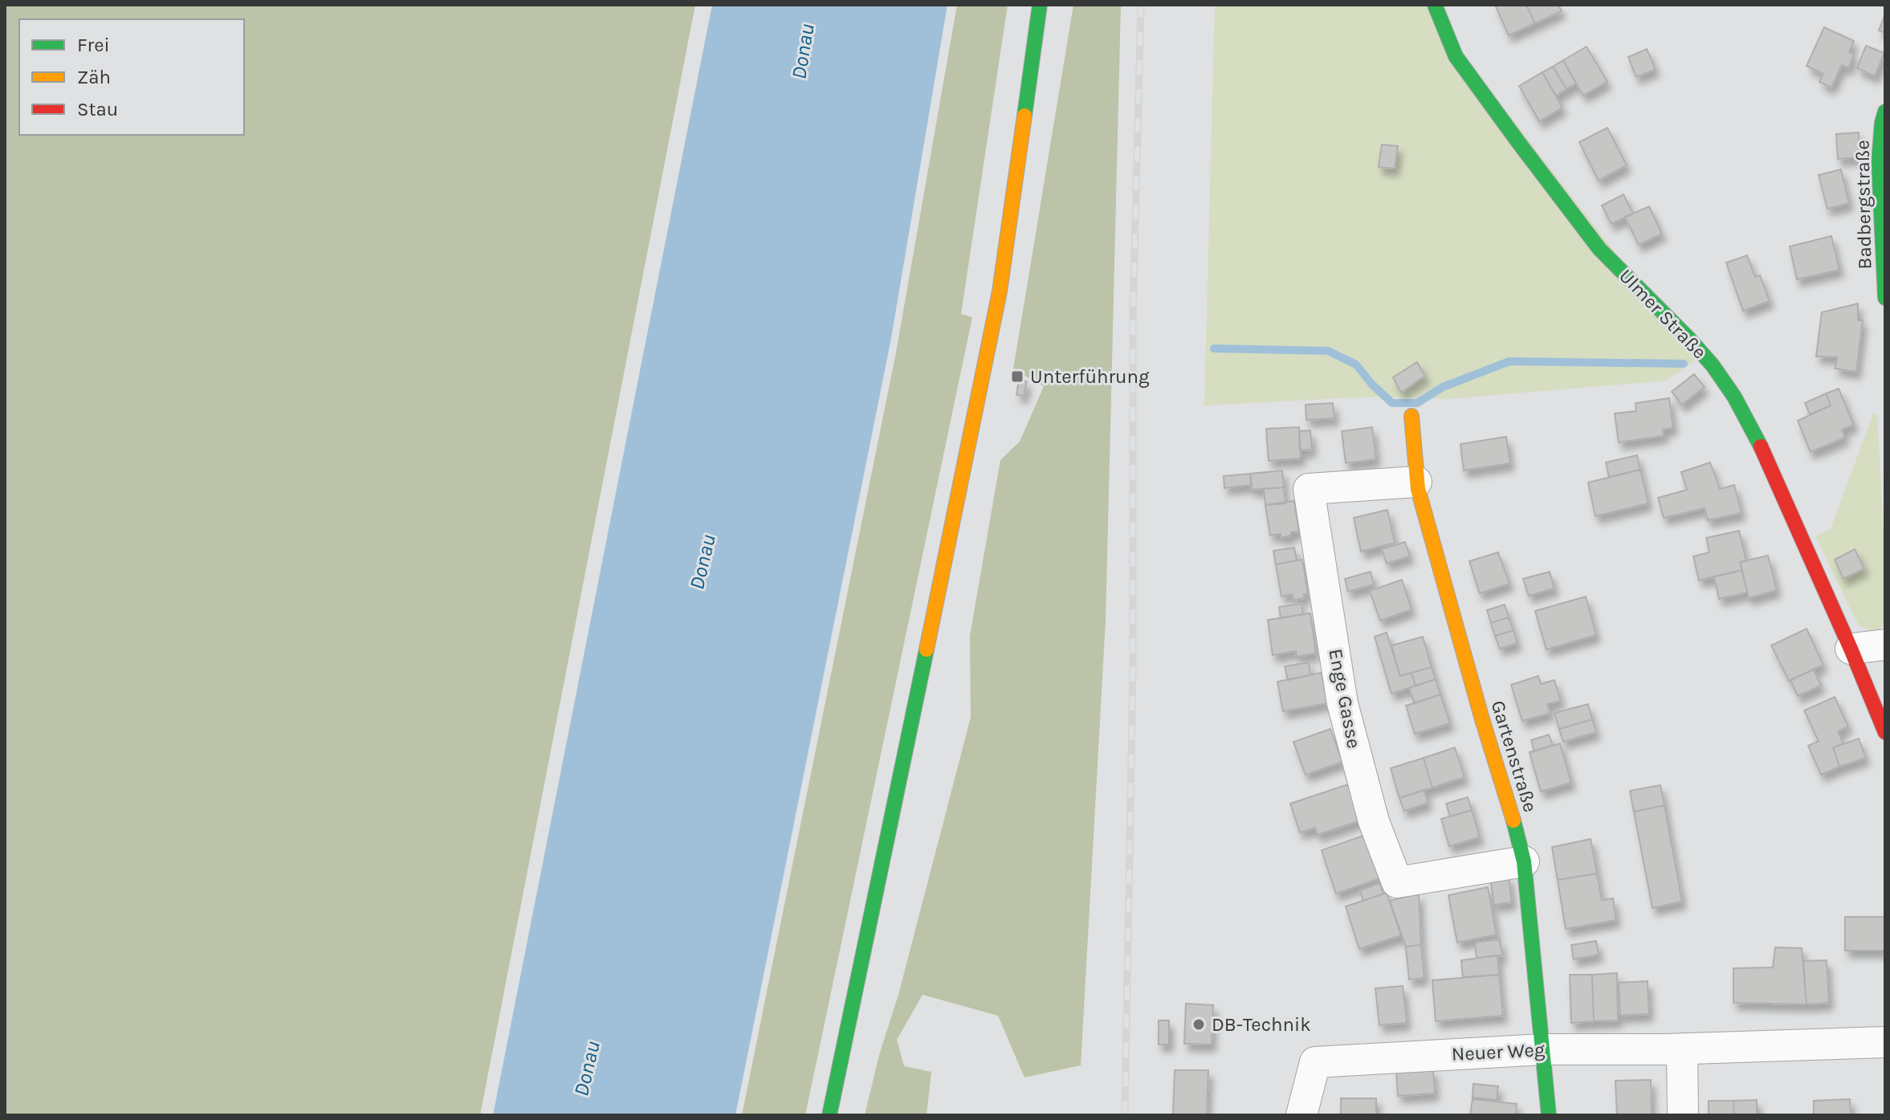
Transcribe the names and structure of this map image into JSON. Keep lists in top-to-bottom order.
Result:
{
  "streets": {
    "street": [
      "Badbergstraße",
      "Ulmer Straße",
      "Enge Gasse",
      "Gartenstraße",
      "Neuer Weg"
    ]
  },
  "crossings": [
    ["Enge Gasse", "Gartenstraße"],
    ["Gartenstraße", "Neuer Weg"]
  ],
  "water": ["Donau"],
  "places": {
    "transit": ["Unterführung"],
    "other": ["DB-Technik"]
  },
  "legend": ["Frei", "Zäh", "Stau"]
}
